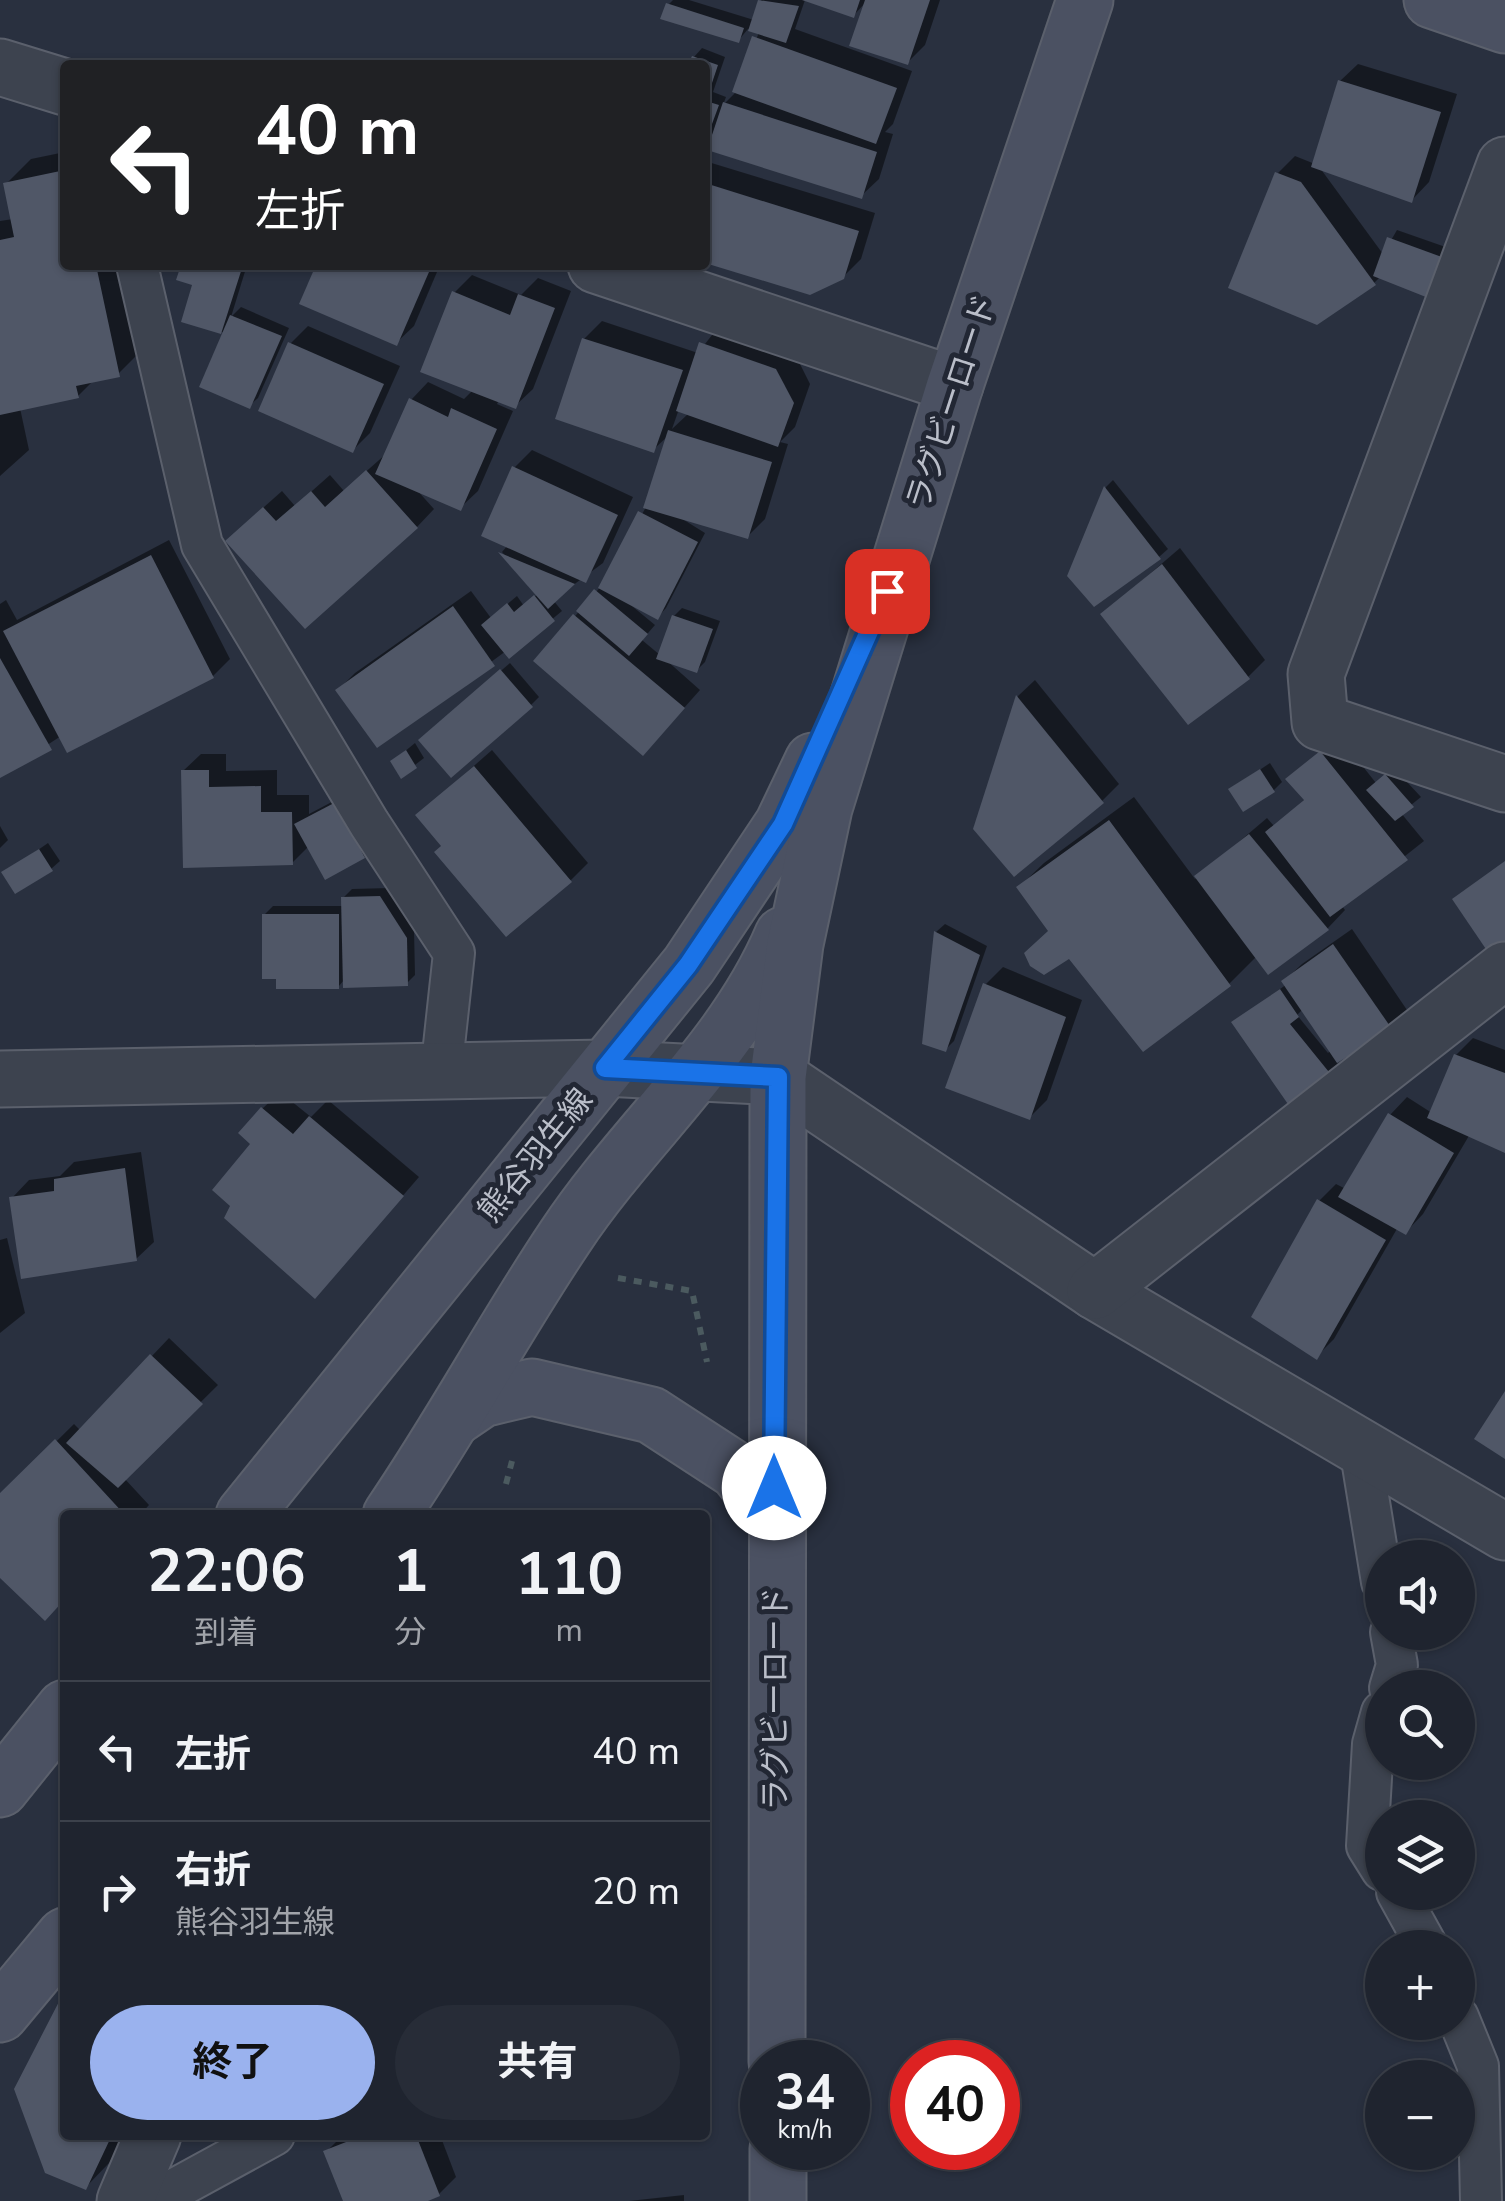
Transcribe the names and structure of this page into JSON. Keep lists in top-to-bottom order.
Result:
{
  "streets": {
    "main road": ["ラグビーロード", "熊谷羽生線"]
  },
  "crossings": [
    ["ラグビーロード", "熊谷羽生線"]
  ],
  "page": {
    "turn": ["40 m", "左折"],
    "eta": [
      "22:06",
      "到着",
      "1",
      "分",
      "110",
      "m"
    ],
    "map_buttons": ["+", "−"],
    "list": [
      {
        "name": "左折",
        "value": "40 m"
      },
      {
        "name": "右折",
        "note": "熊谷羽生線",
        "value": "20 m"
      }
    ],
    "buttons": ["終了", "共有"],
    "speed": "34 km/h",
    "limit": "40"
  }
}
